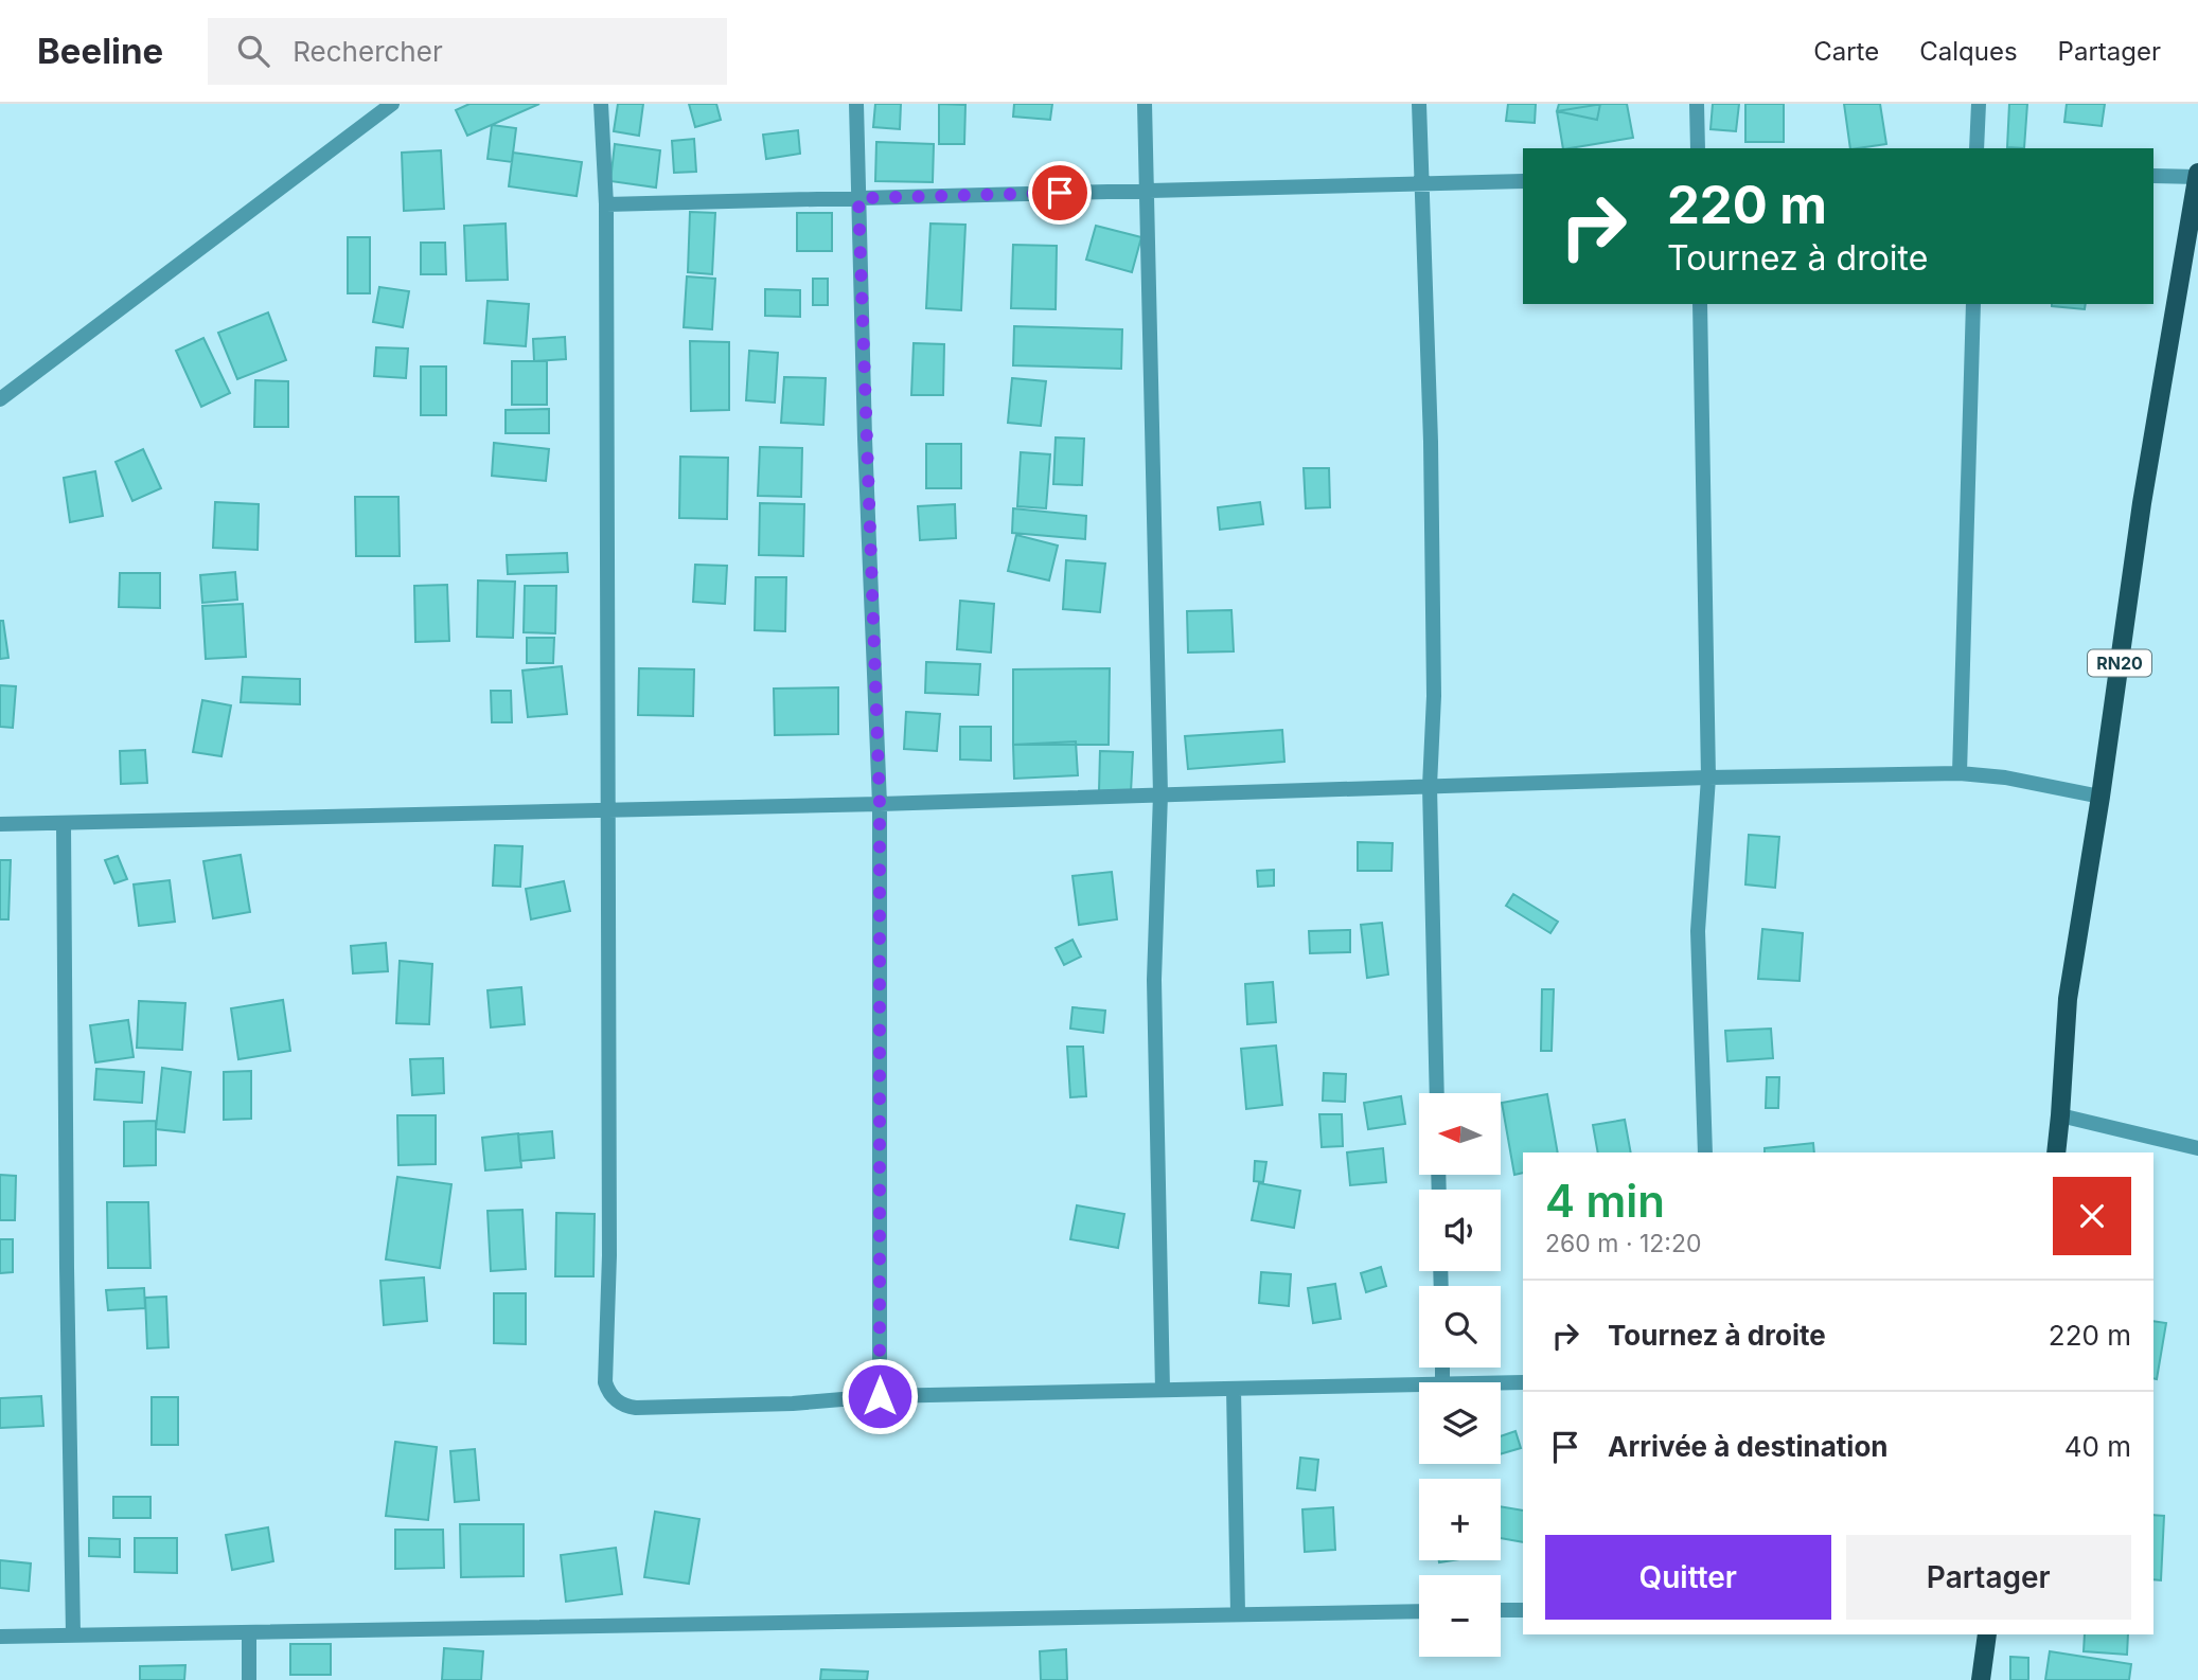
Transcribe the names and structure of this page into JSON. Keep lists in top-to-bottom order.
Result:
{
  "streets": {
    "main road": ["RN20"]
  },
  "north": "left",
  "page": {
    "header": "Beeline",
    "search": "Rechercher",
    "nav": ["Carte", "Calques", "Partager"],
    "turn": ["220 m", "Tournez à droite"],
    "map_buttons": ["+", "−"],
    "heading": ["4 min", "260 m · 12:20"],
    "list": [
      {
        "name": "Tournez à droite",
        "value": "220 m"
      },
      {
        "name": "Arrivée à destination",
        "value": "40 m"
      }
    ],
    "buttons": ["Quitter", "Partager"]
  }
}
